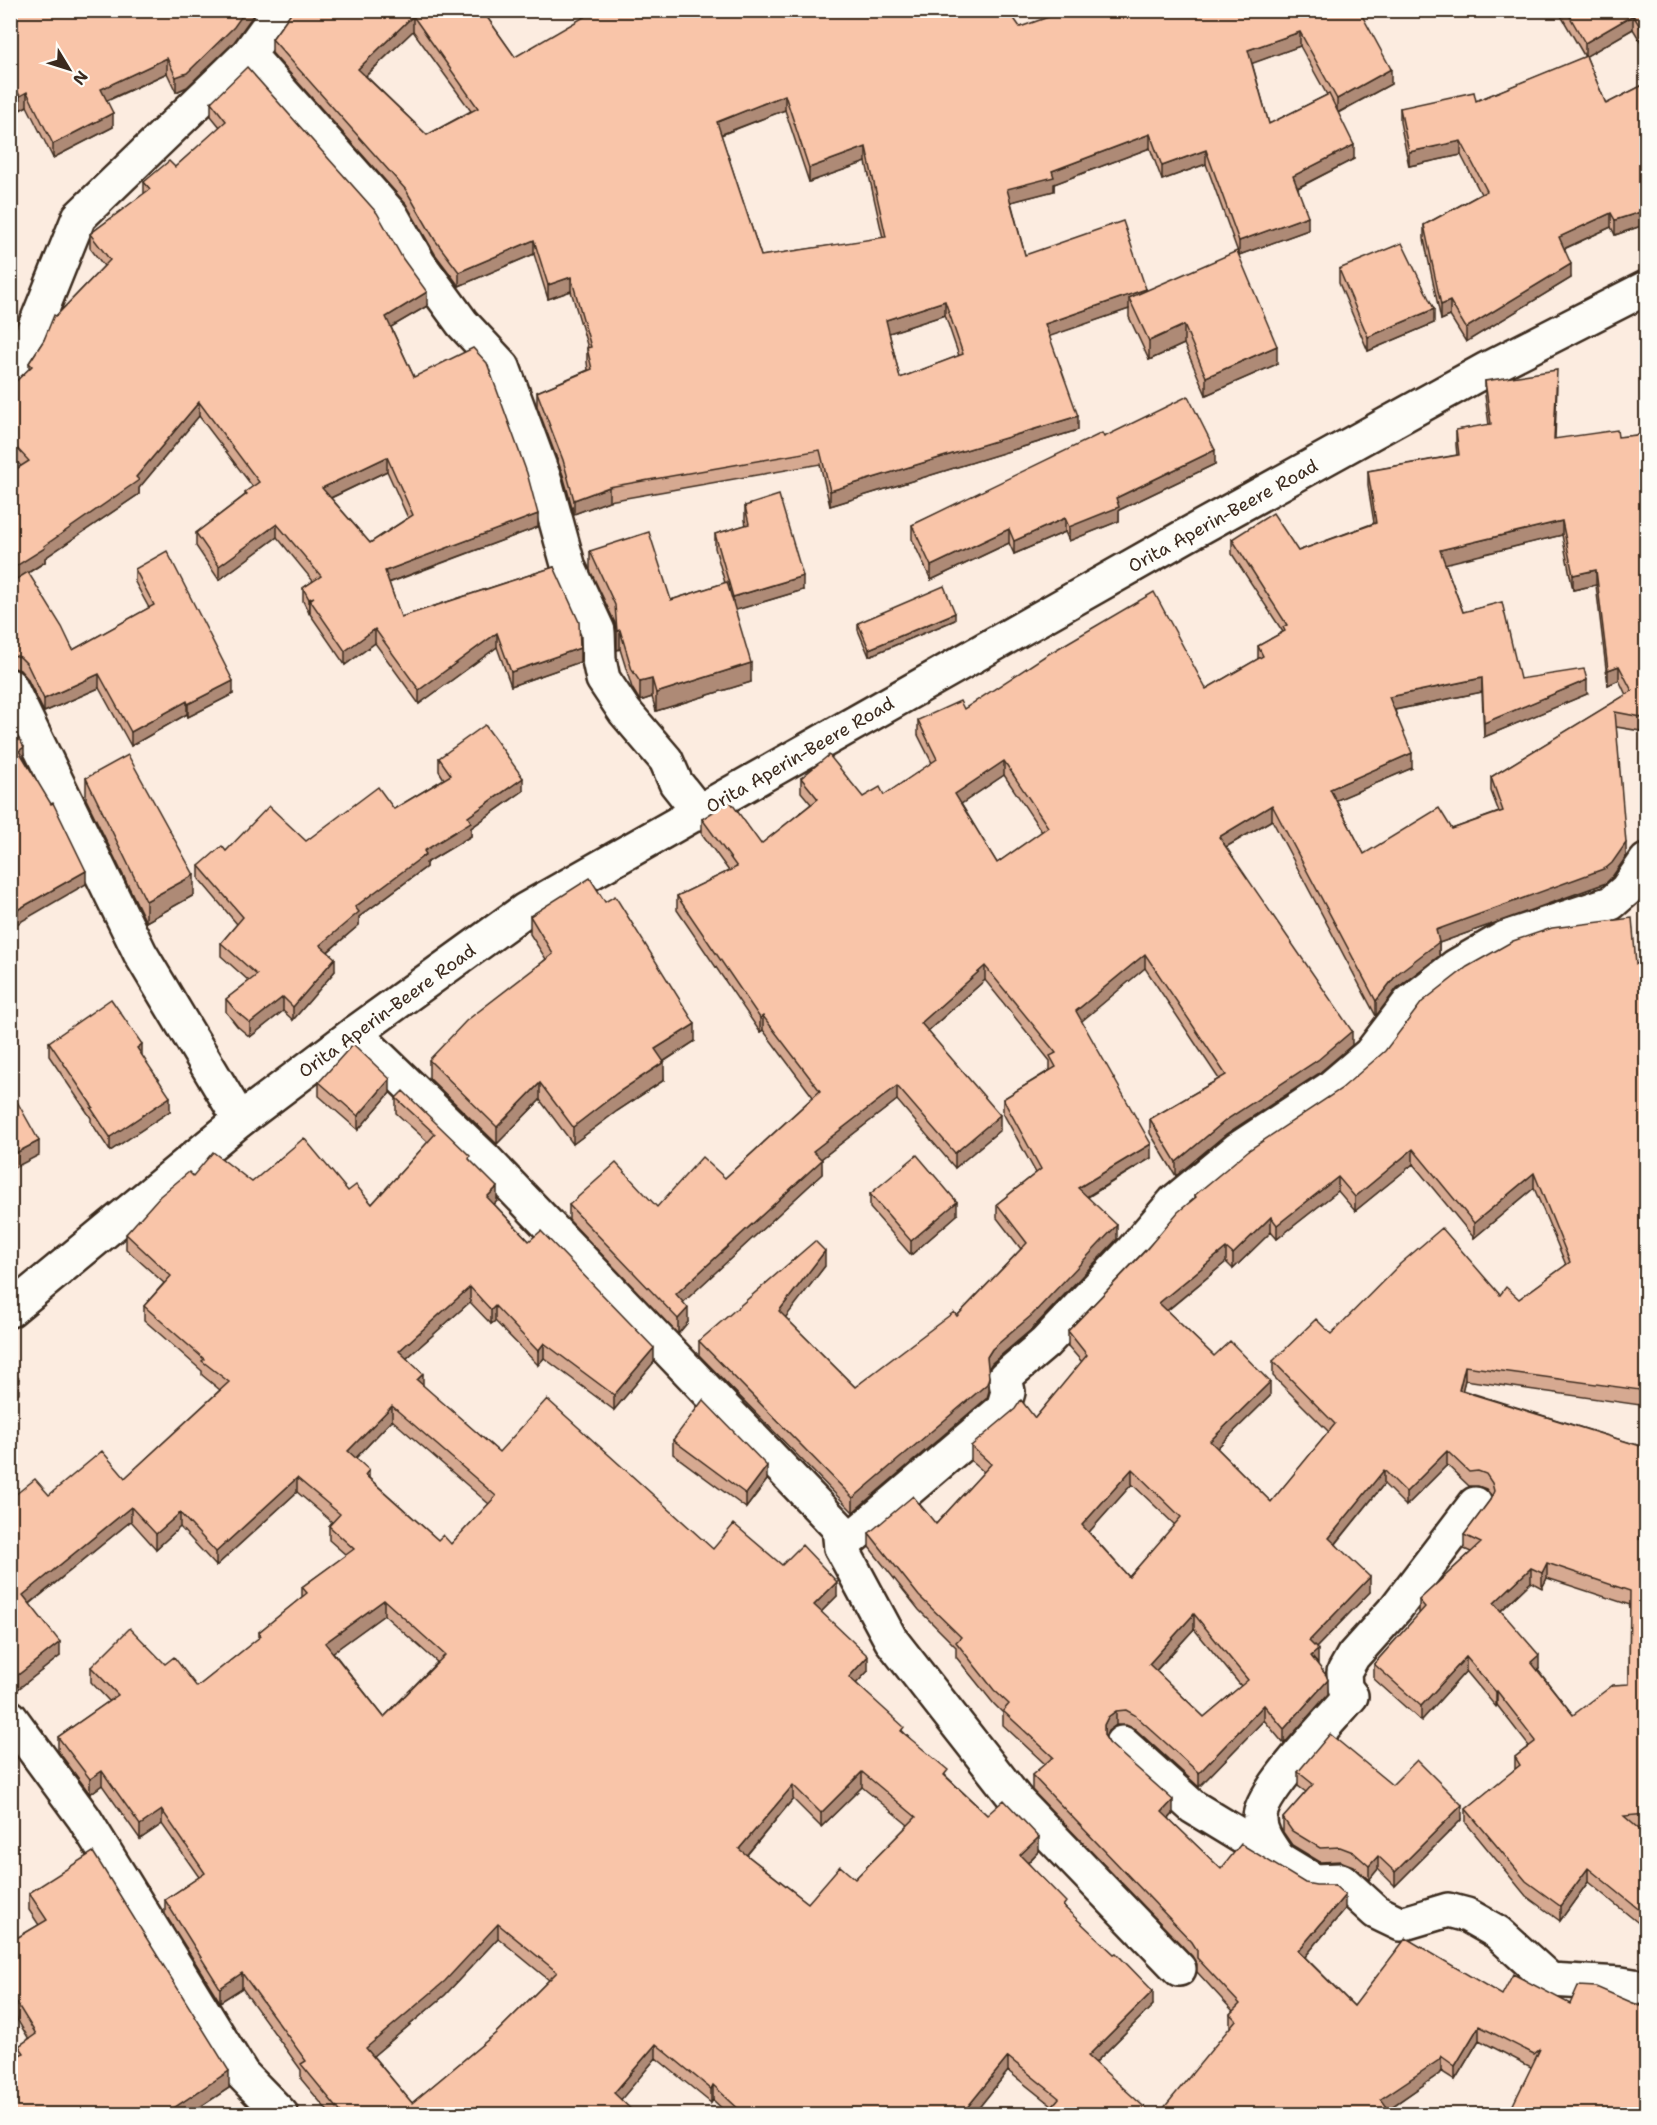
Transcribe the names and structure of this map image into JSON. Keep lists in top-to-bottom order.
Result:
{
  "streets": {
    "street": ["Orita Aperin-Beere Road"]
  },
  "north": "bottom right"
}
